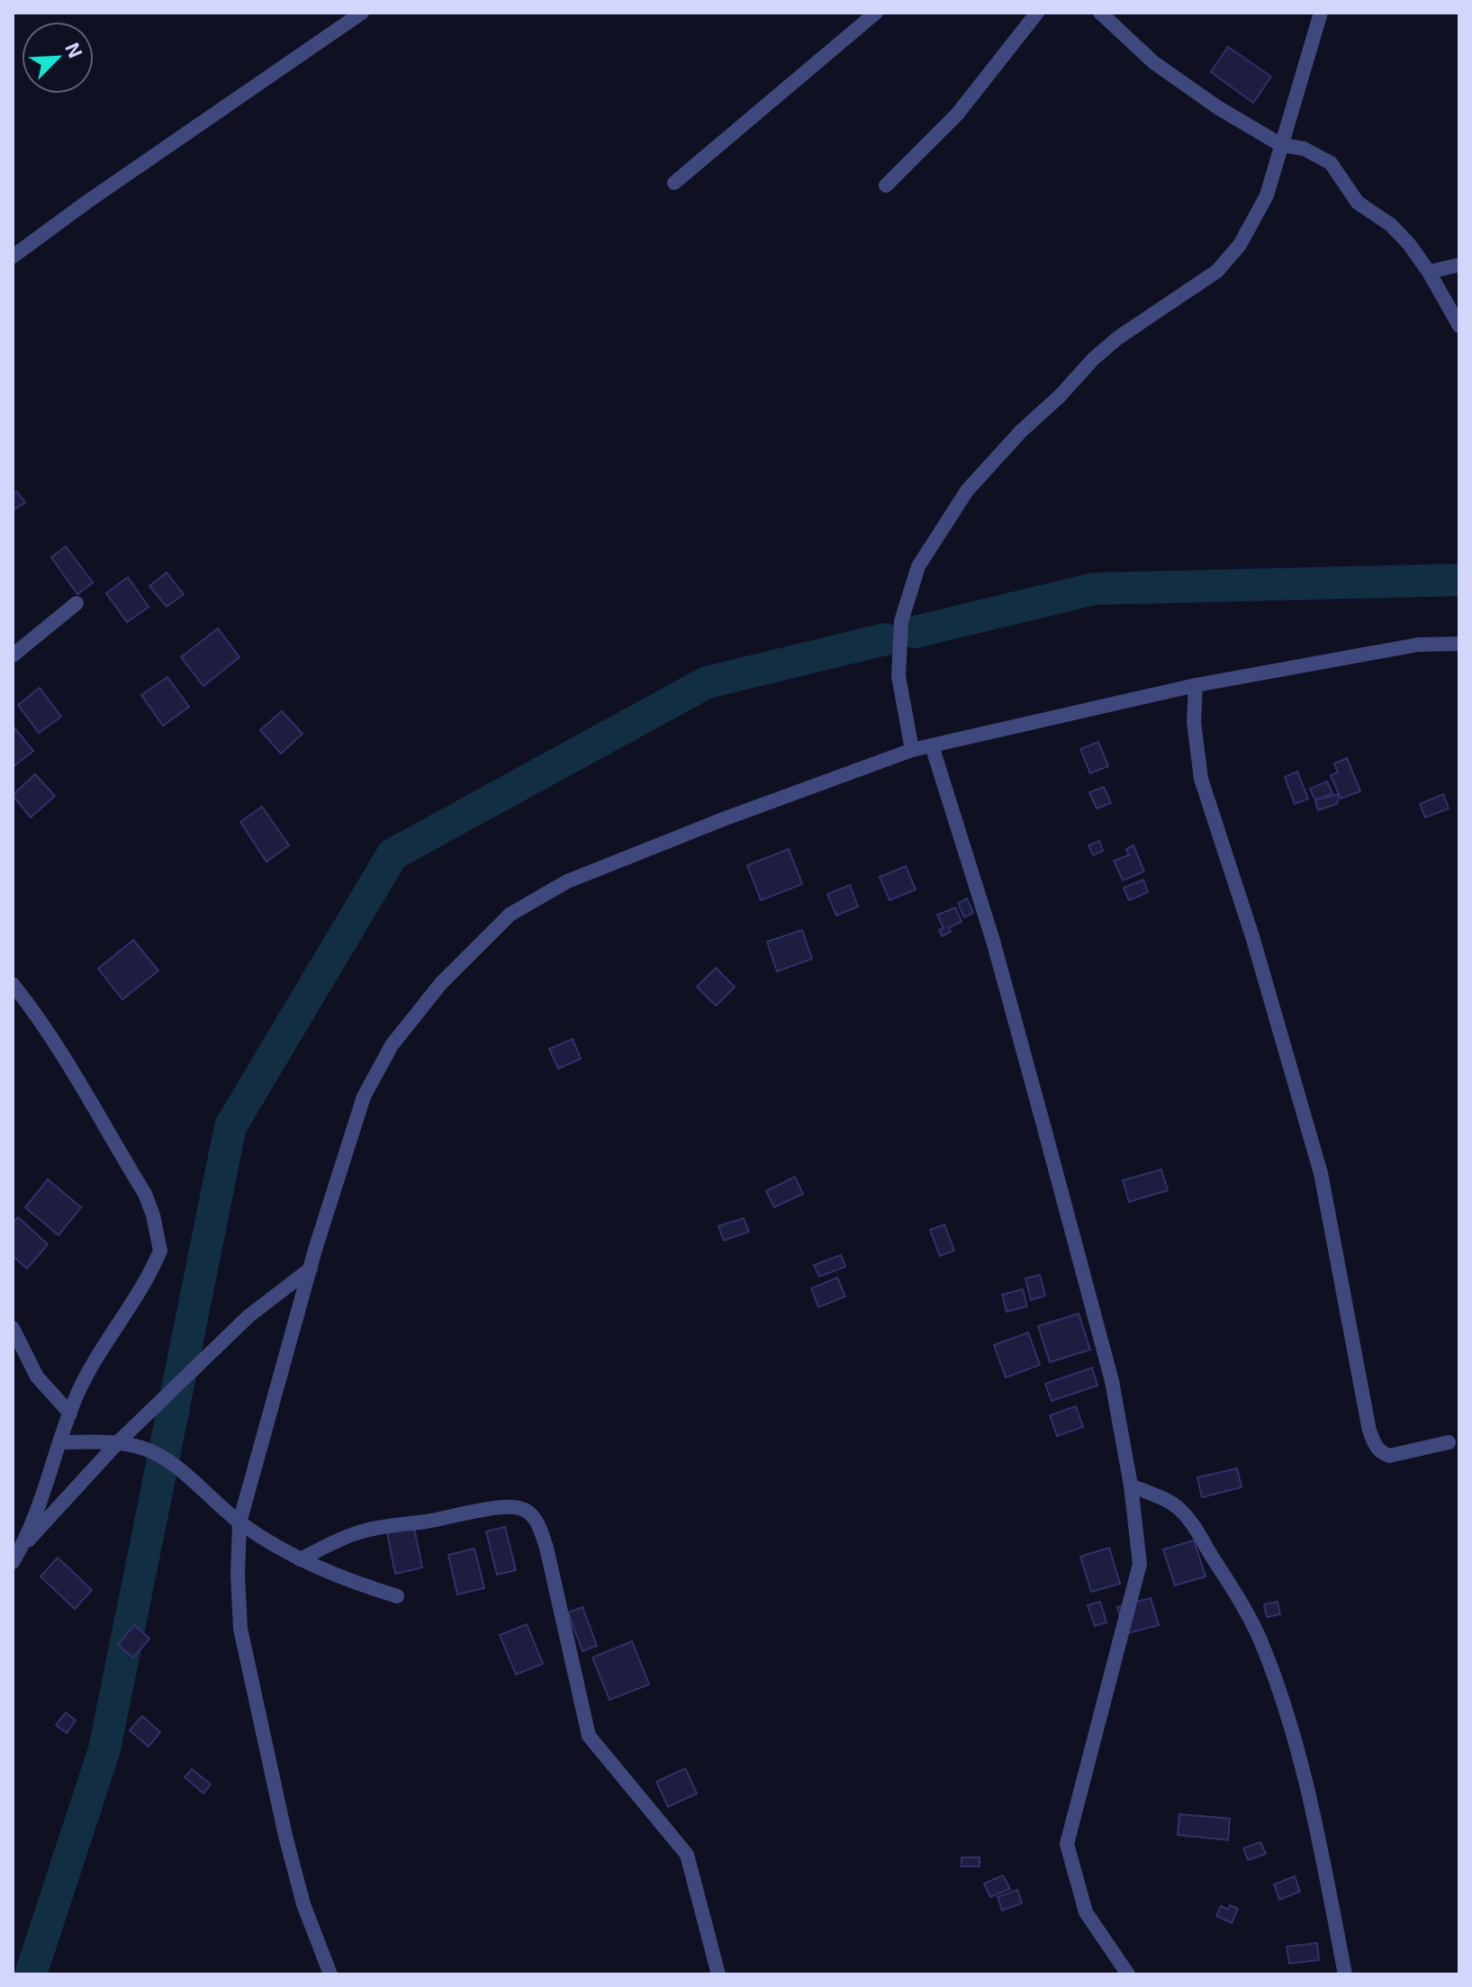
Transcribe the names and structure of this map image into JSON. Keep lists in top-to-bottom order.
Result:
{
  "north": "top right"
}
